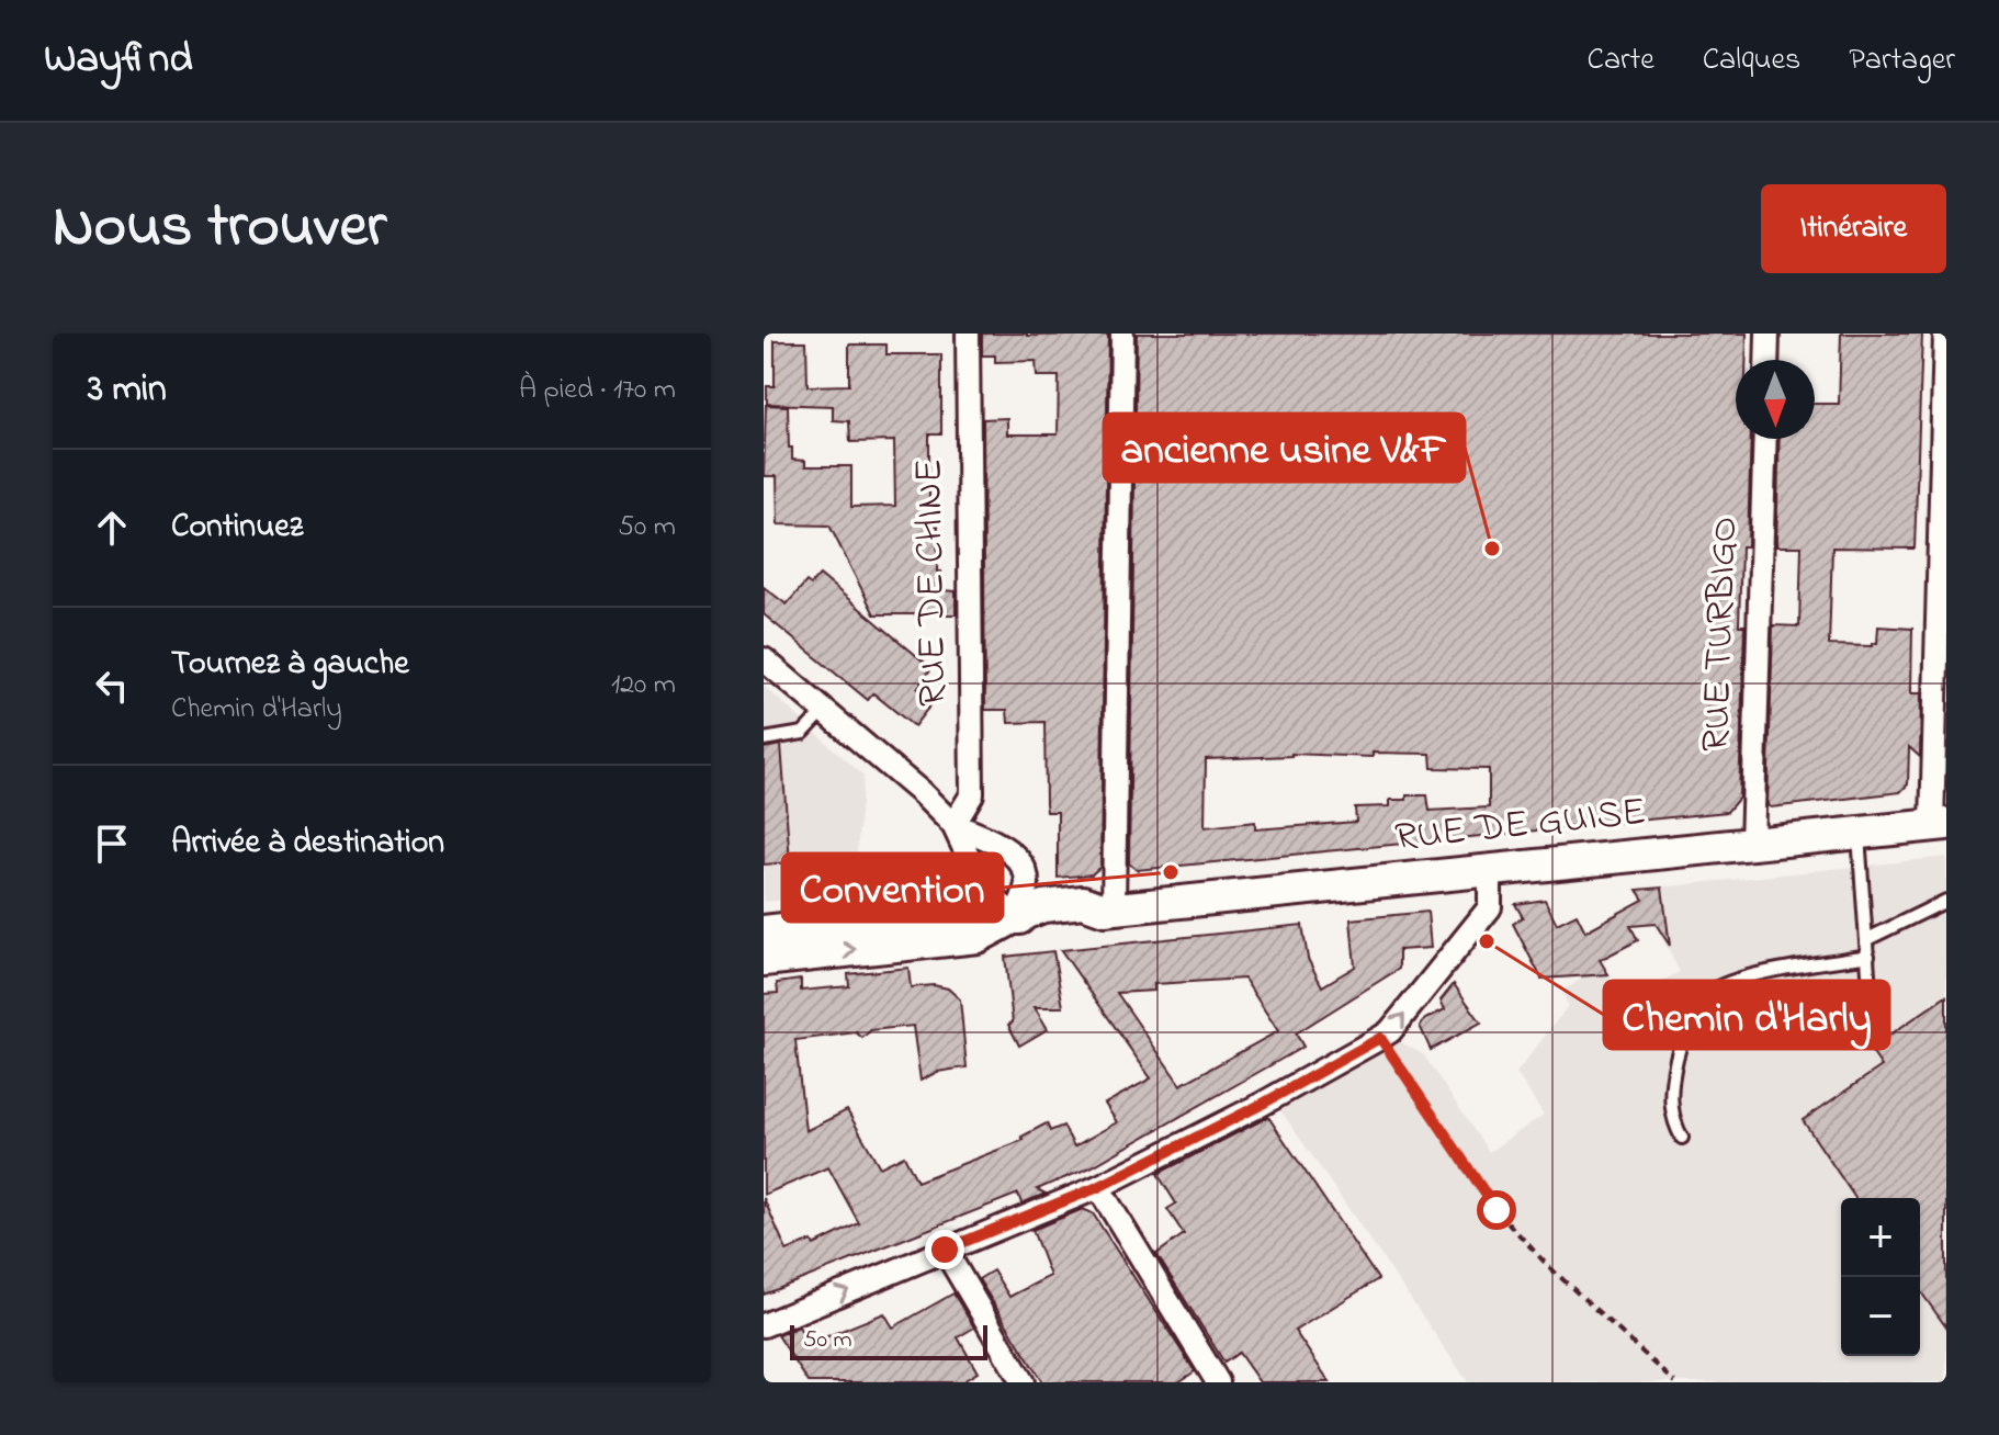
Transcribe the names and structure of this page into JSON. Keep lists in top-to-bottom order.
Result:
{
  "streets": {
    "main road": ["RUE DE GUISE"],
    "street": ["RUE DE CHINE", "RUE TURBIGO"]
  },
  "crossings": [
    ["RUE TURBIGO", "RUE DE GUISE"]
  ],
  "places": ["ancienne usine V&F", "Convention", "Chemin d'Harly"],
  "scale_bar": "50 m",
  "north": "bottom",
  "page": {
    "header": "Wayfind",
    "nav": ["Carte", "Calques", "Partager"],
    "title": "Nous trouver",
    "buttons": "Itinéraire",
    "heading": ["3 min", "À pied · 170 m"],
    "list": [
      ["Continuez", "50 m"],
      ["Tournez à gauche", "Chemin d'Harly", "120 m"],
      "Arrivée à destination"
    ],
    "map_buttons": ["+", "−"],
    "scale": "50 m"
  }
}
